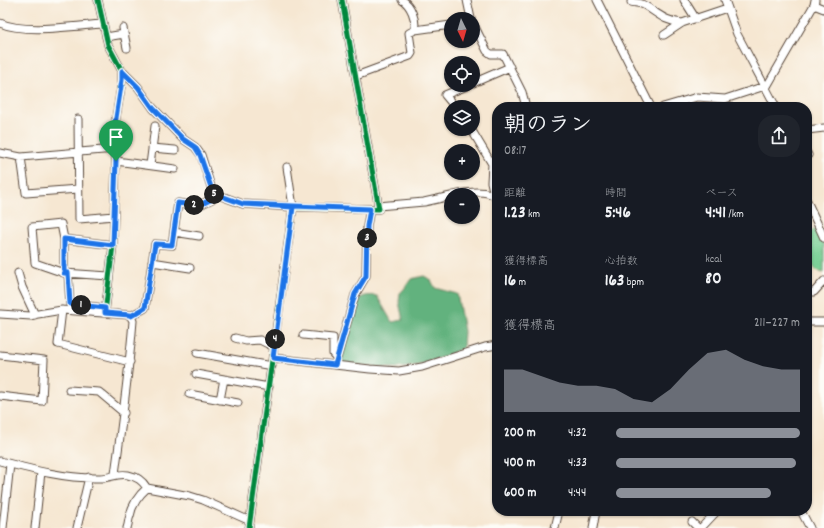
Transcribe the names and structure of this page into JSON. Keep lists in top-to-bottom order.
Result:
{
  "north": "bottom",
  "page": {
    "map_buttons": ["+", "−"],
    "heading": ["朝のラン", "08:17"],
    "stats": [
      ["距離", "1.23 km"],
      ["時間", "5:46"],
      ["ペース", "4:41 /km"],
      ["獲得標高", "16 m"],
      ["心拍数", "163 bpm"],
      ["kcal", "80"]
    ],
    "pins": [
      "5",
      "2",
      "3",
      "1",
      "4"
    ],
    "chart": ["獲得標高", "211–227 m"],
    "list": [
      {
        "name": "200 m",
        "note": "4:32"
      },
      {
        "name": "400 m",
        "note": "4:33"
      },
      {
        "name": "600 m",
        "note": "4:44"
      }
    ]
  }
}
